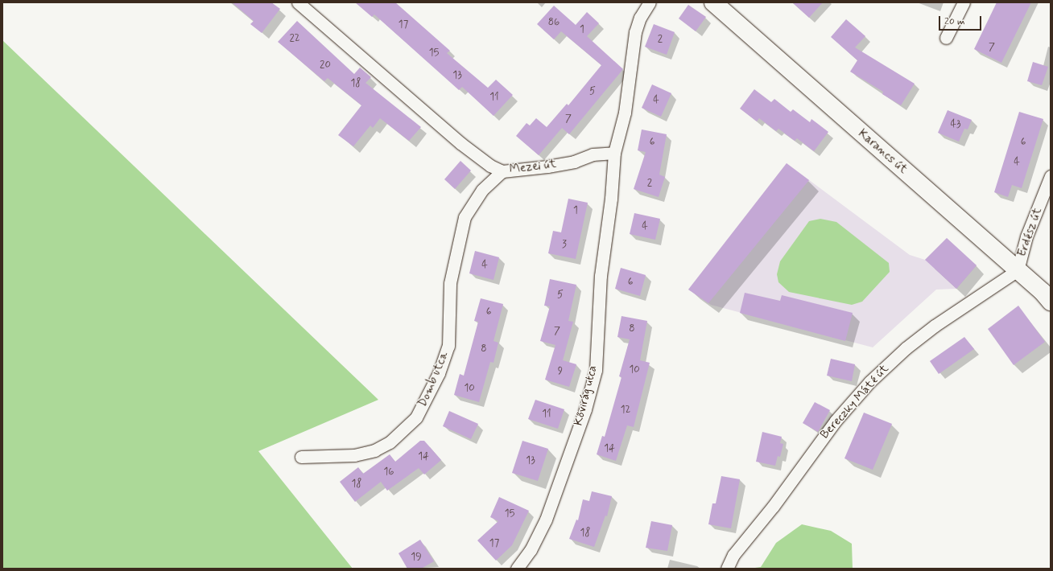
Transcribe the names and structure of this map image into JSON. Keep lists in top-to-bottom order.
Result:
{
  "streets": {
    "main road": ["Karancs út"],
    "street": [
      "Mezei út",
      "Erdész út",
      "Domb utca",
      "Kővirág utca",
      "Bereczky Máté út"
    ]
  },
  "crossings": [
    ["Karancs út", "Erdész út"],
    ["Karancs út", "Bereczky Máté út"],
    ["Mezei út", "Domb utca"],
    ["Mezei út", "Kővirág utca"],
    ["Erdész út", "Bereczky Máté út"]
  ],
  "house_numbers": [
    "86",
    "17",
    "1",
    "22",
    "2",
    "7",
    "15",
    "20",
    "13",
    "18",
    "5",
    "11",
    "4",
    "7",
    "43",
    "6",
    "6",
    "4",
    "2",
    "1",
    "4",
    "3",
    "4",
    "6",
    "5",
    "6",
    "8",
    "7",
    "8",
    "10",
    "9",
    "10",
    "12",
    "11",
    "14",
    "14",
    "13",
    "16",
    "18",
    "15",
    "18",
    "17",
    "19"
  ],
  "scale_bar": "20 m"
}
